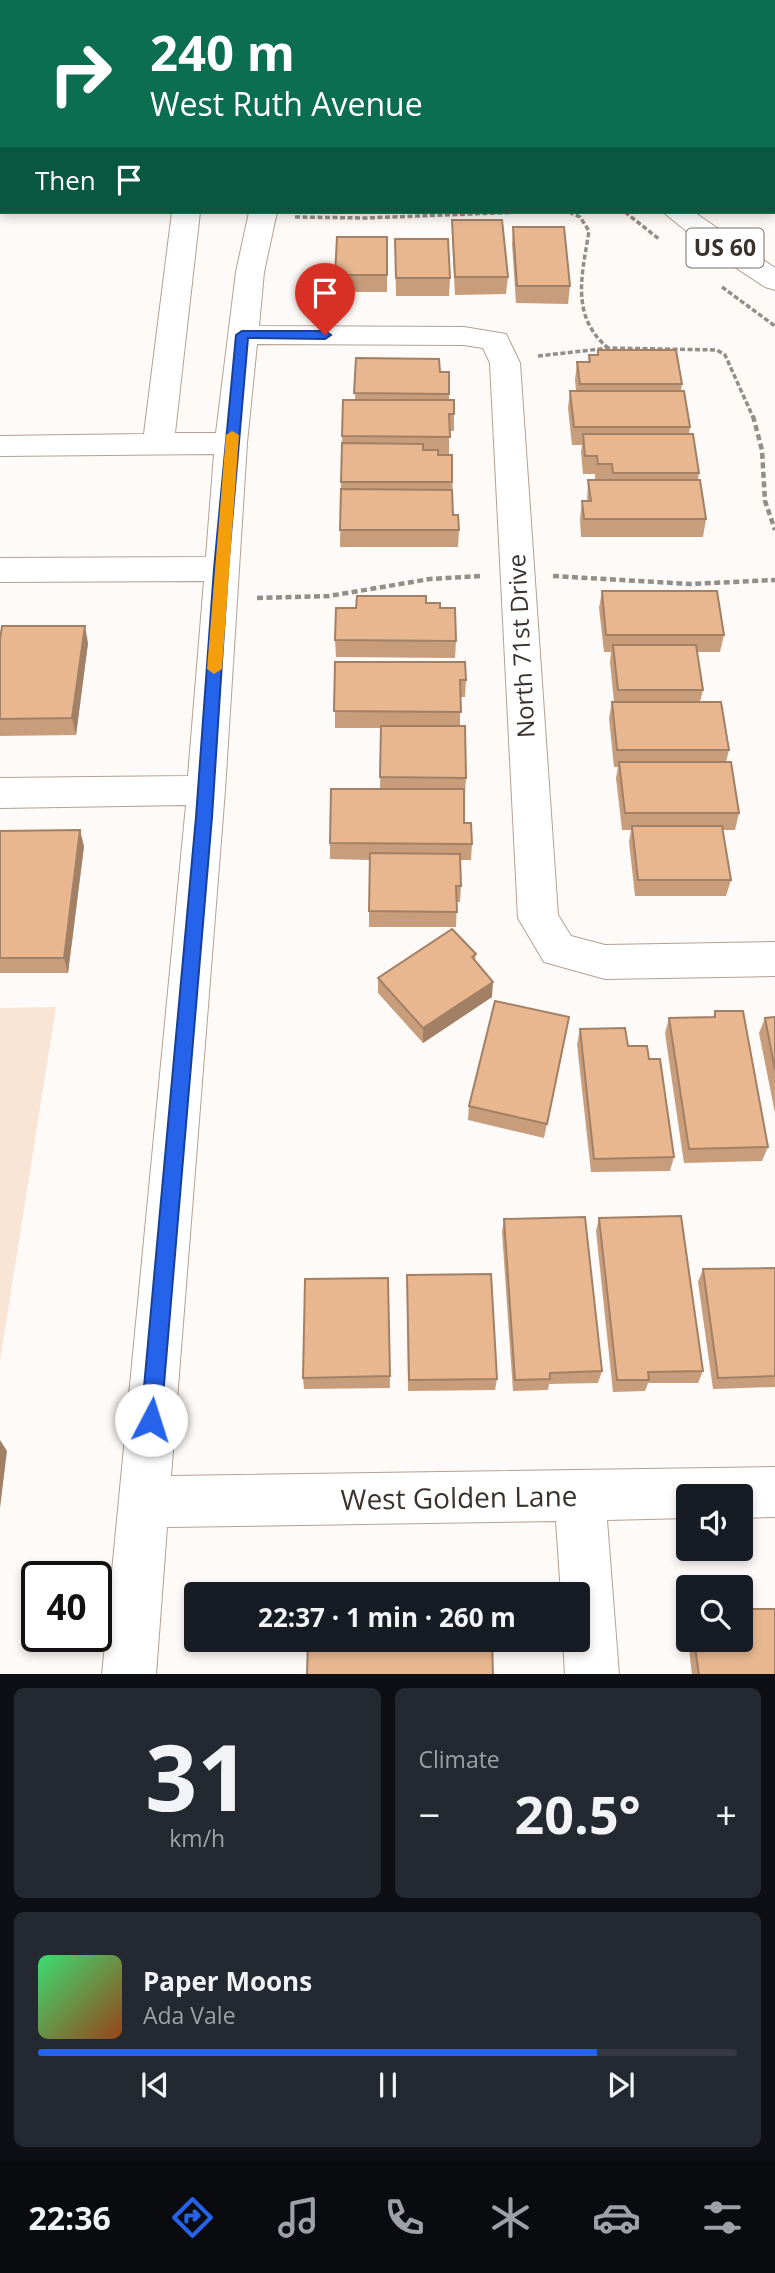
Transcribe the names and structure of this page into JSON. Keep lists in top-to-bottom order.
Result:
{
  "streets": {
    "main road": ["US 60", "North 71st Drive", "West Golden Lane"]
  },
  "page": {
    "turn": ["240 m", "West Ruth Avenue"],
    "then": "Then",
    "limit": "40",
    "trip": "22:37 · 1 min · 260 m",
    "tile": [
      ["31", "km/h"],
      "Climate"
    ],
    "heat": ["−", "20.5°", "+"],
    "song": ["Paper Moons", "Ada Vale"],
    "tabs": "22:36"
  }
}
